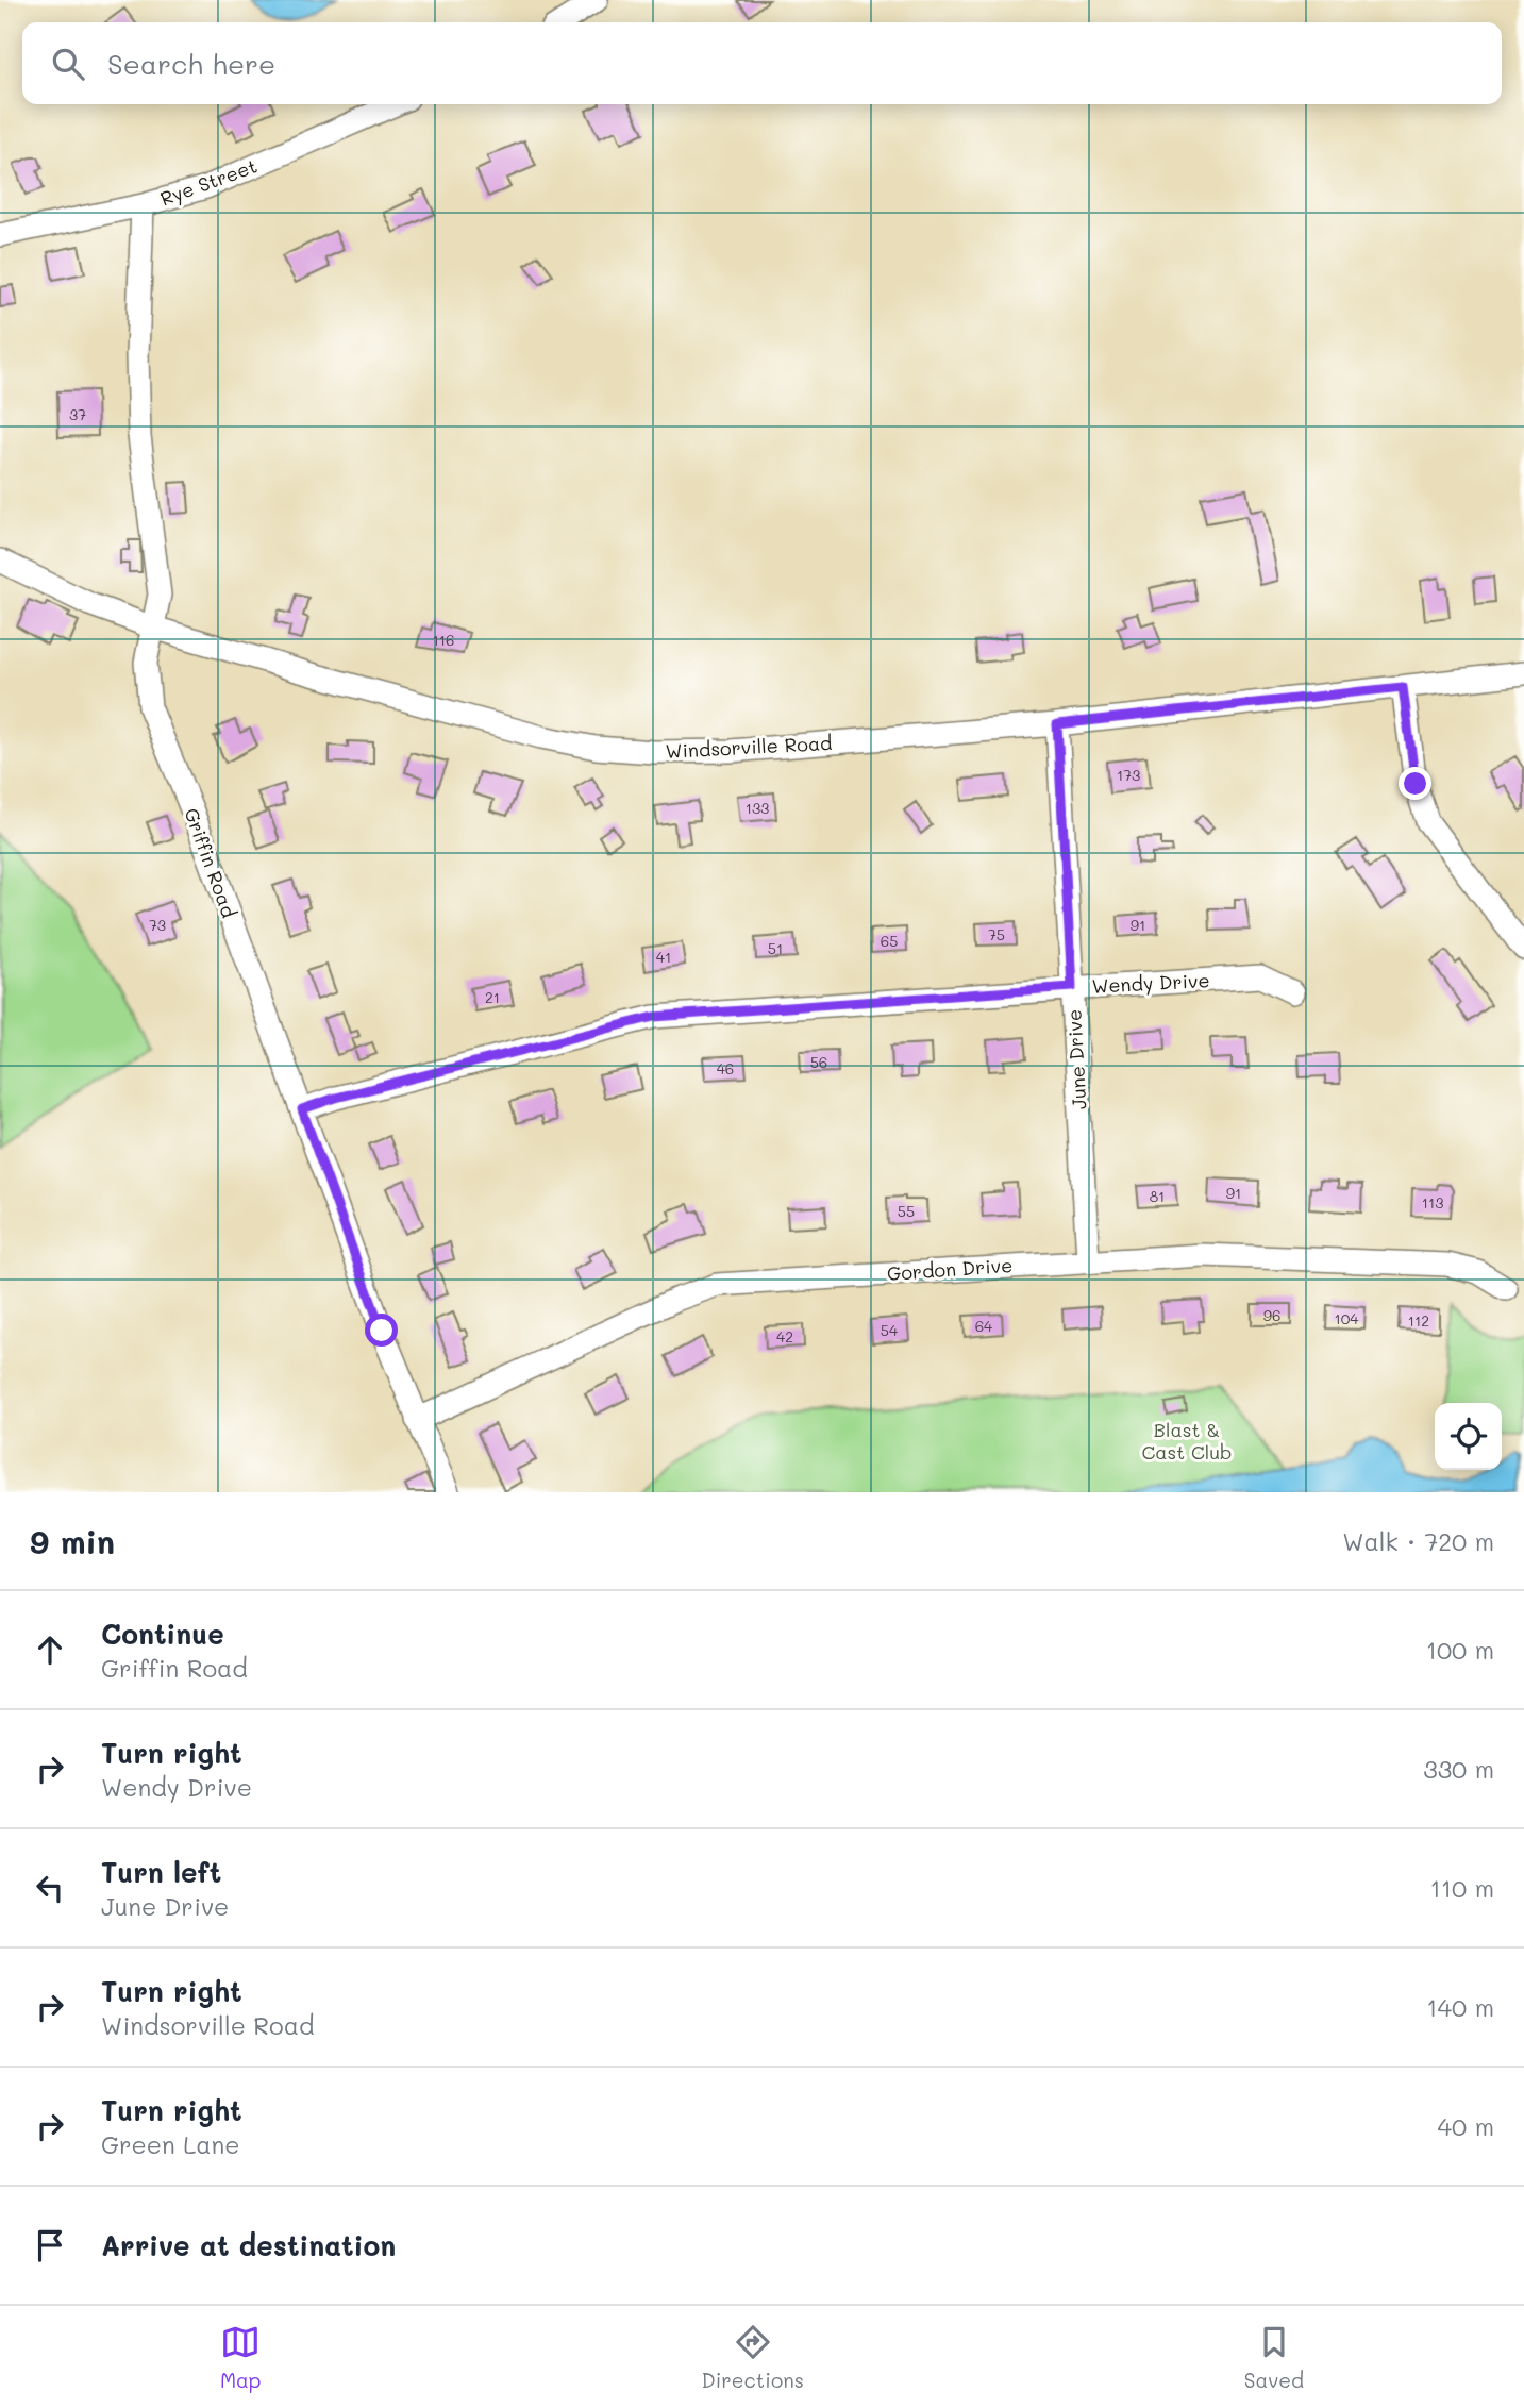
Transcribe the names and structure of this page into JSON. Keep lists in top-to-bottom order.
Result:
{
  "streets": {
    "street": [
      "Rye Street",
      "Windsorville Road",
      "Griffin Road",
      "Wendy Drive",
      "June Drive",
      "Gordon Drive"
    ]
  },
  "crossings": [
    ["Rye Street", "Griffin Road"],
    ["Windsorville Road", "Griffin Road"],
    ["Windsorville Road", "June Drive"],
    ["Griffin Road", "Wendy Drive"],
    ["Griffin Road", "Gordon Drive"],
    ["Wendy Drive", "June Drive"],
    ["June Drive", "Gordon Drive"]
  ],
  "parks": ["Blast & Cast Club"],
  "house_numbers": [
    "37",
    "116",
    "173",
    "133",
    "73",
    "91",
    "75",
    "65",
    "51",
    "41",
    "21",
    "56",
    "46",
    "91",
    "81",
    "113",
    "55",
    "96",
    "104",
    "112",
    "64",
    "54",
    "42"
  ],
  "page": {
    "search": "Search here",
    "heading": ["9 min", "Walk · 720 m"],
    "list": [
      ["Continue", "Griffin Road", "100 m"],
      ["Turn right", "Wendy Drive", "330 m"],
      ["Turn left", "June Drive", "110 m"],
      ["Turn right", "Windsorville Road", "140 m"],
      ["Turn right", "Green Lane", "40 m"],
      "Arrive at destination"
    ],
    "nav": ["Map", "Directions", "Saved"]
  }
}
